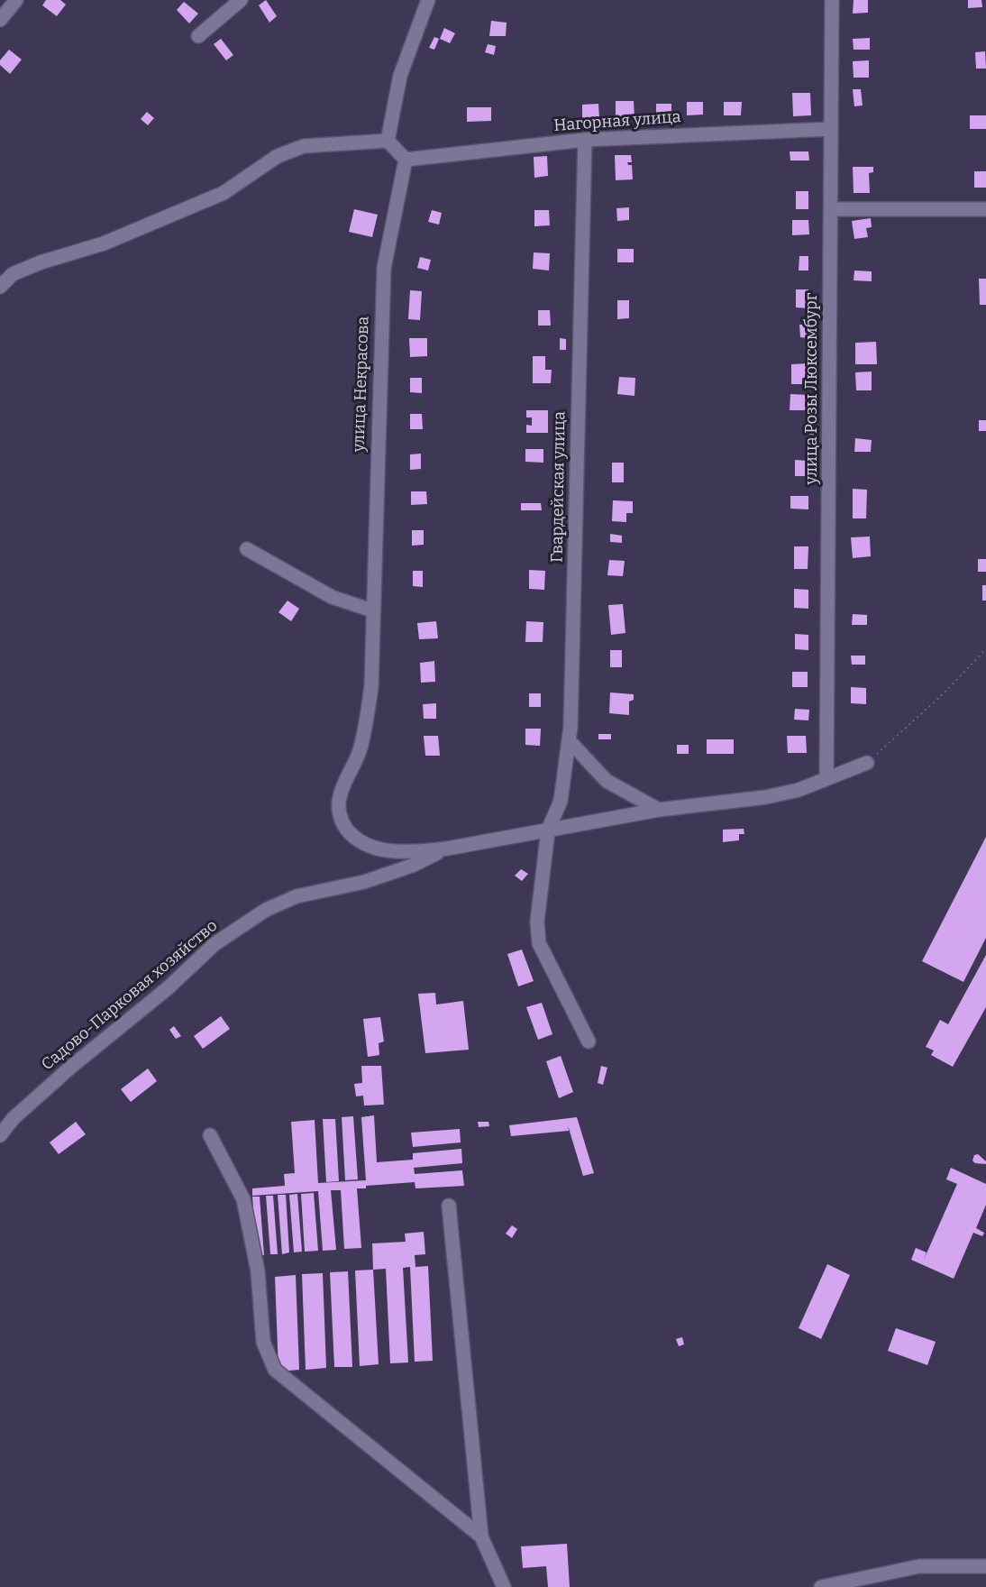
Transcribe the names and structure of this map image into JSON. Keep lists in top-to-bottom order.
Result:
{
  "streets": {
    "street": [
      "Нагорная улица",
      "улица Некрасова",
      "улица Розы Люксембург",
      "Гвардейская улица",
      "Садово-Парковая хозяйство"
    ]
  },
  "crossings": [
    ["Нагорная улица", "улица Некрасова"],
    ["Нагорная улица", "улица Розы Люксембург"],
    ["Нагорная улица", "Гвардейская улица"],
    ["улица Некрасова", "Садово-Парковая хозяйство"]
  ]
}
